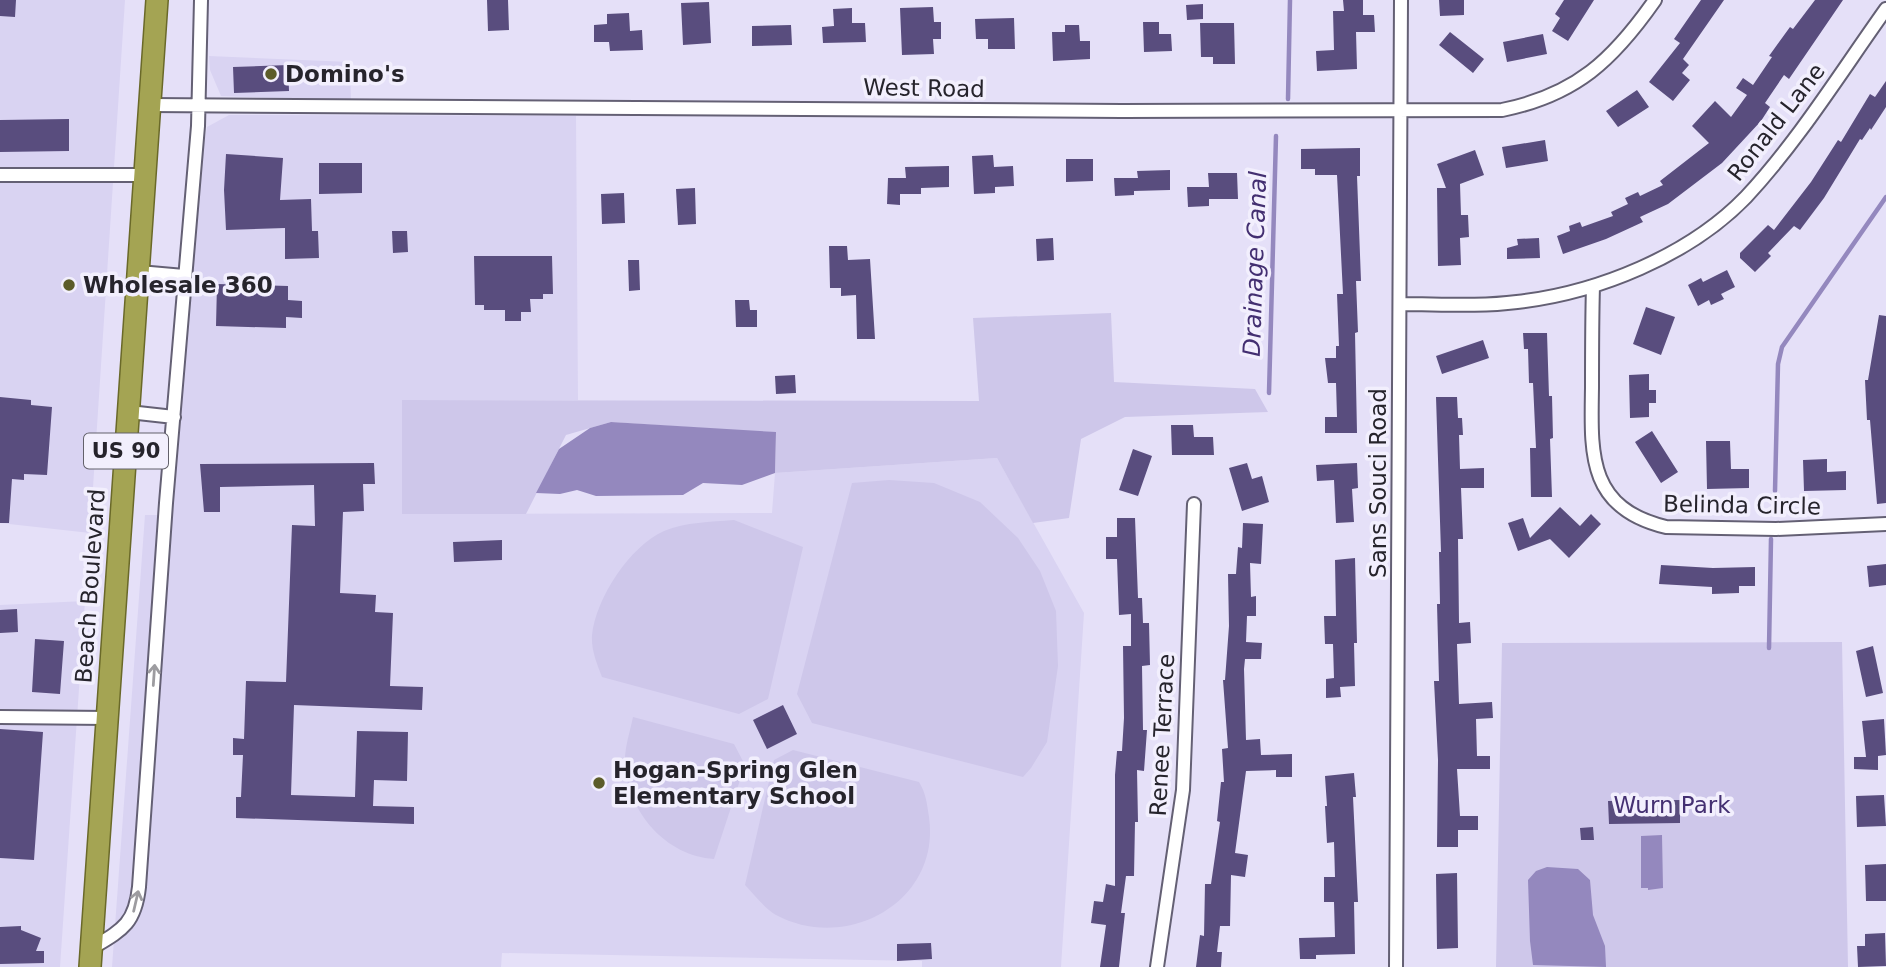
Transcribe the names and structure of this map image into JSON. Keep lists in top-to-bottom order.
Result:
{
  "streets": {
    "highway": ["US 90", "Beach Boulevard"],
    "street": [
      "West Road",
      "Ronald Lane",
      "Sans Souci Road",
      "Belinda Circle",
      "Renee Terrace"
    ]
  },
  "crossings": [
    ["West Road", "Sans Souci Road"],
    ["West Road", "Beach Boulevard"],
    ["Ronald Lane", "Sans Souci Road"],
    ["Ronald Lane", "Belinda Circle"]
  ],
  "water": ["Drainage Canal"],
  "parks": ["Wurn Park"],
  "places": ["Domino's", "Wholesale 360", "Hogan-Spring Glen Elementary School"]
}
